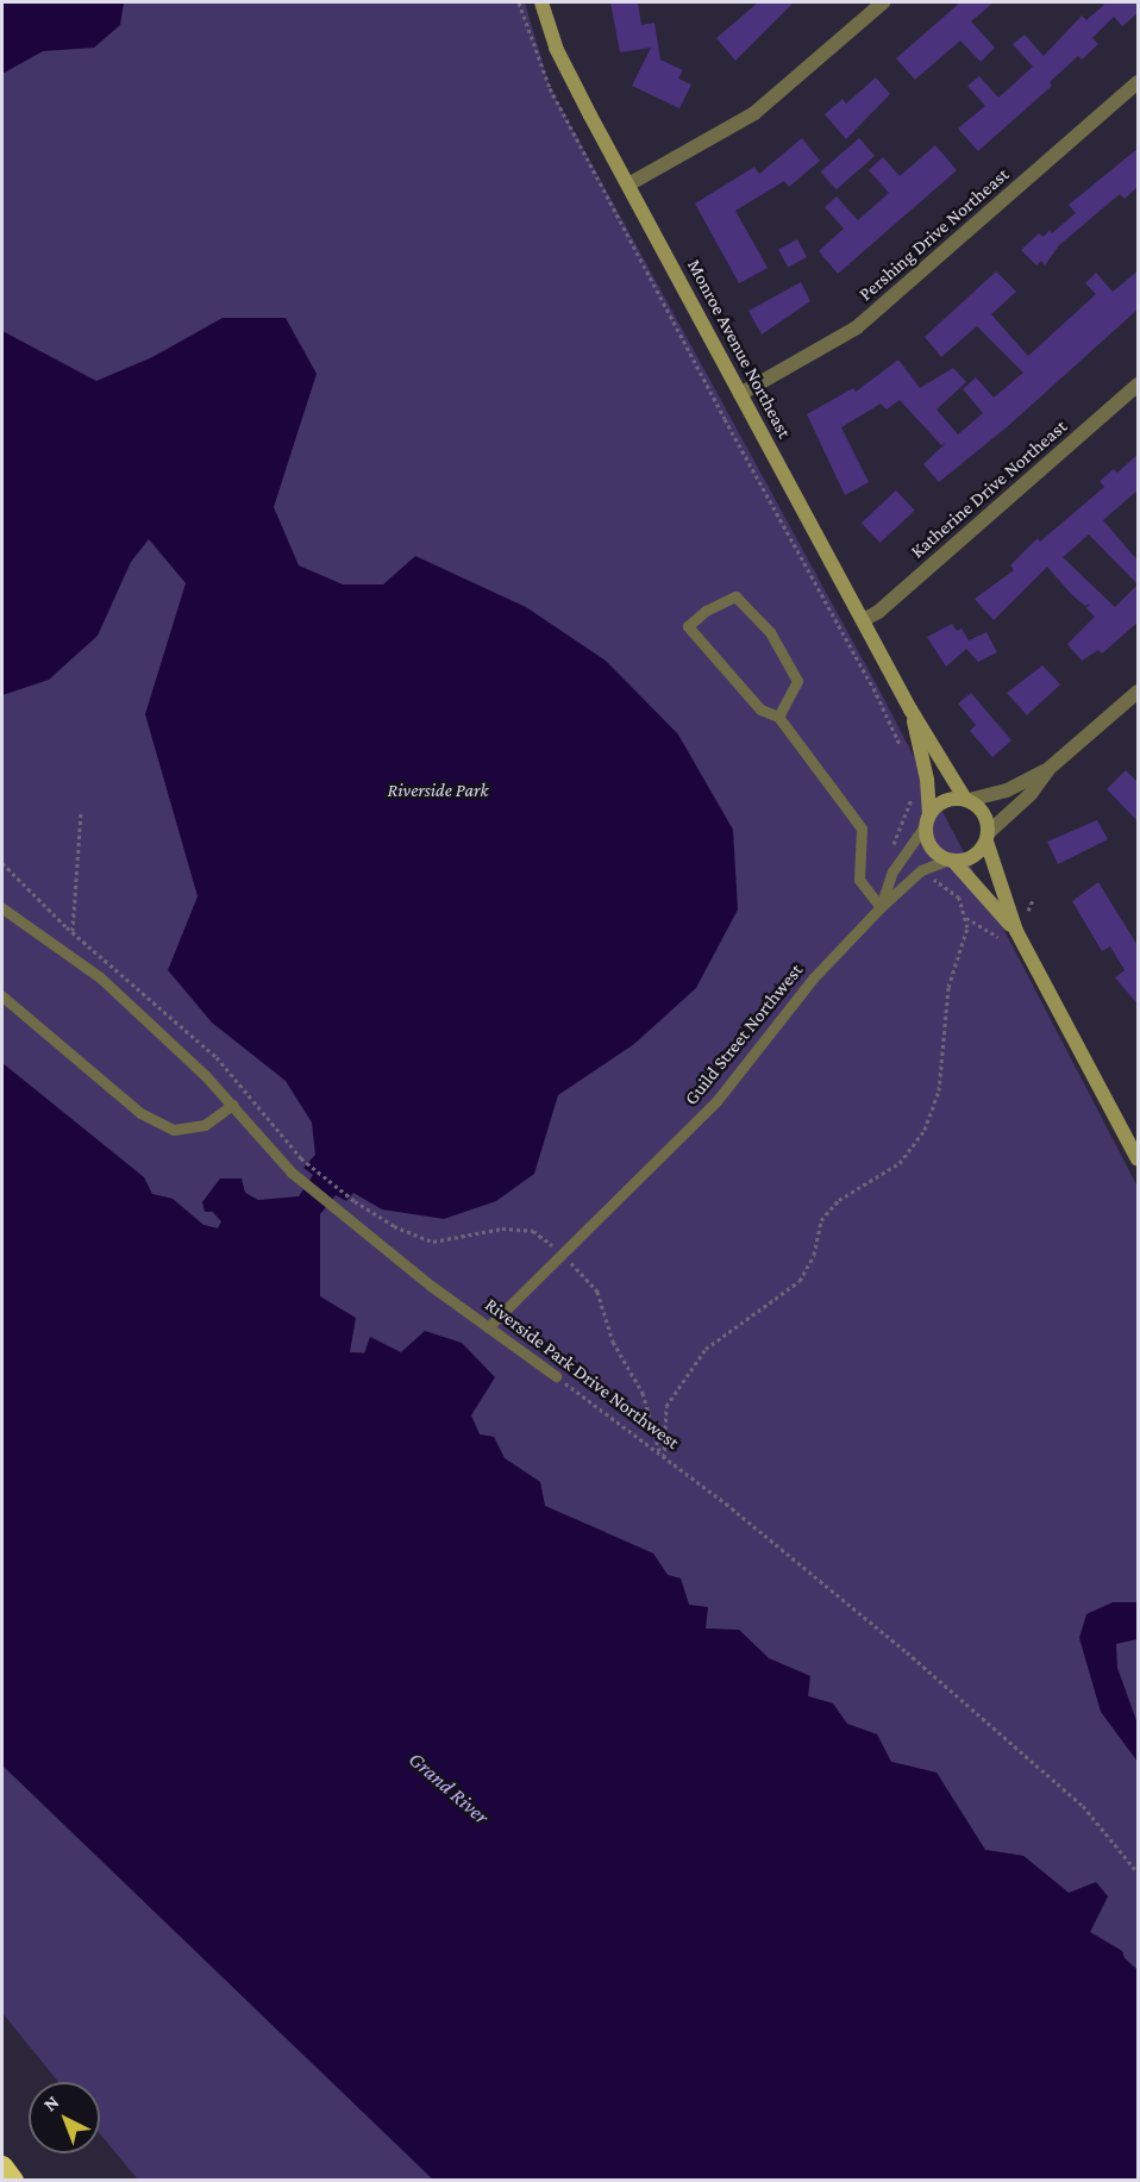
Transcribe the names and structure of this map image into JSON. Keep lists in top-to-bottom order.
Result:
{
  "streets": {
    "main road": ["Monroe Avenue Northeast"],
    "street": ["Pershing Drive Northeast", "Katherine Drive Northeast"],
    "lane": ["Guild Street Northwest", "Riverside Park Drive Northwest"]
  },
  "crossings": [
    ["Pershing Drive Northeast", "Monroe Avenue Northeast"],
    ["Monroe Avenue Northeast", "Katherine Drive Northeast"],
    ["Monroe Avenue Northeast", "Guild Street Northwest"],
    ["Guild Street Northwest", "Riverside Park Drive Northwest"]
  ],
  "water": ["Grand River"],
  "parks": ["Riverside Park"],
  "north": "top left"
}
